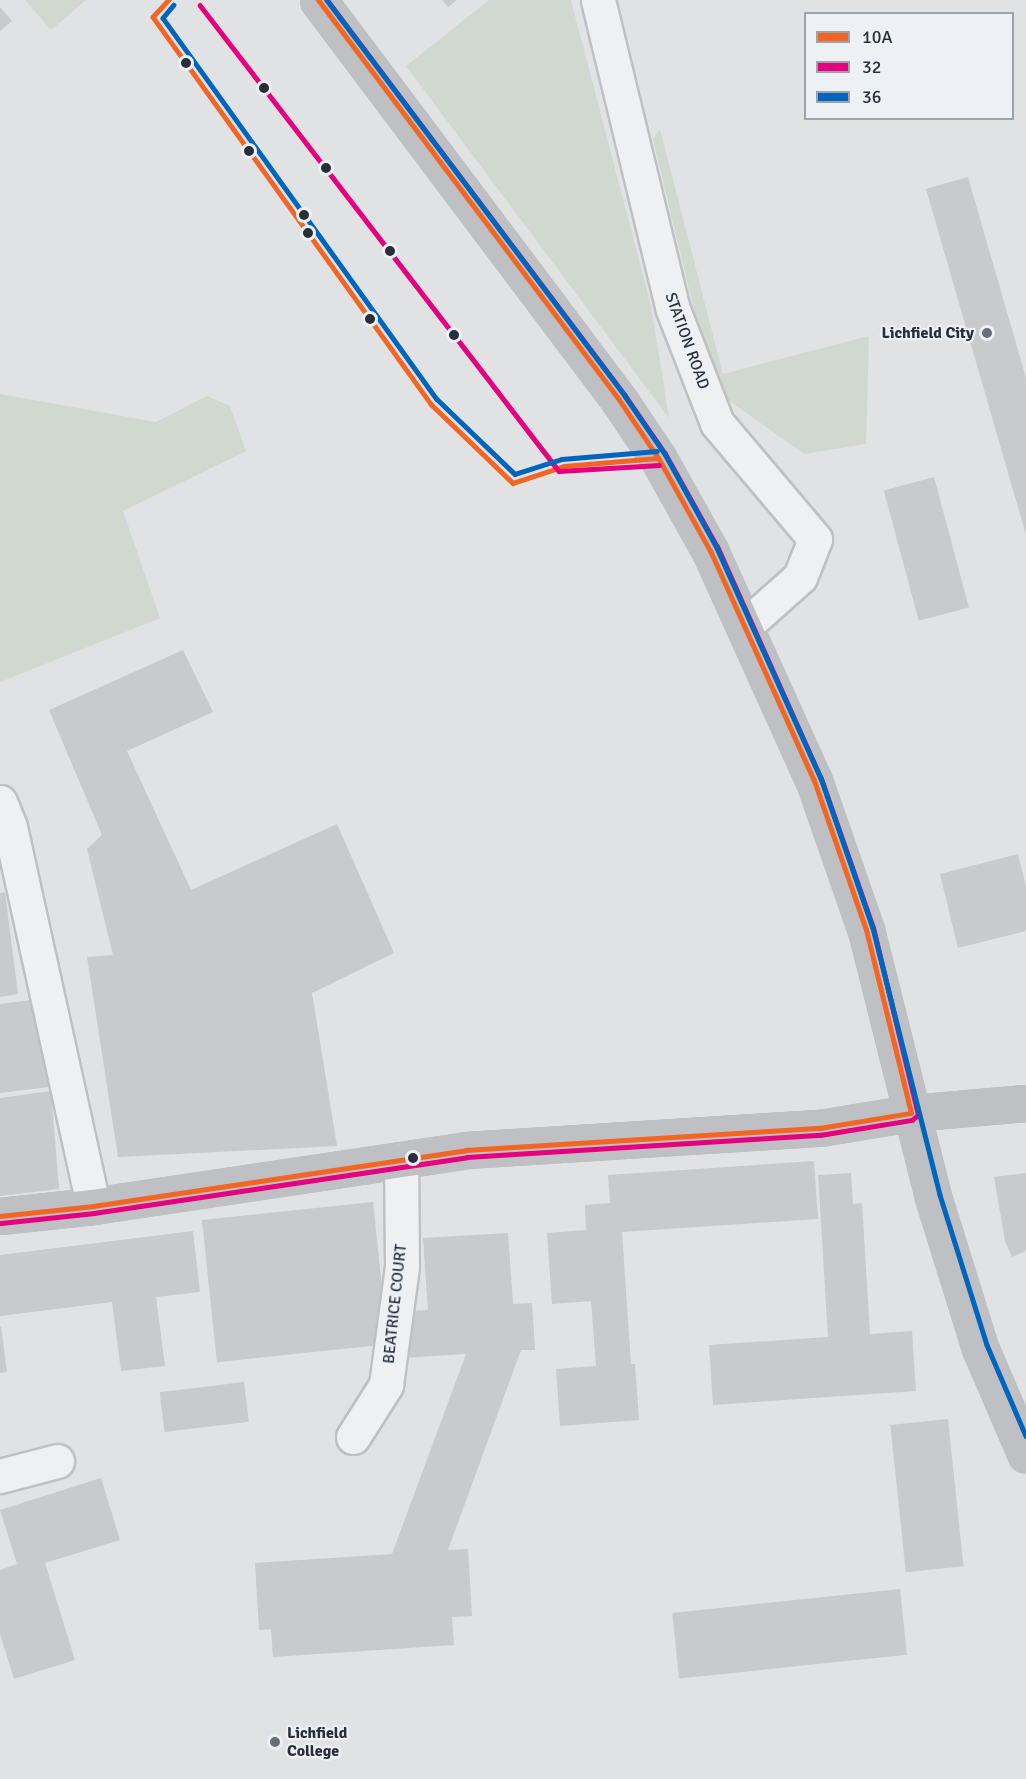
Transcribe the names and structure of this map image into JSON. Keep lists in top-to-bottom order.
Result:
{
  "streets": {
    "street": ["STATION ROAD", "BEATRICE COURT"]
  },
  "places": ["Lichfield City", "Lichfield College"],
  "lines": ["transit line 10A", "transit line 32", "transit line 36"],
  "legend": ["10A", "32", "36"]
}
